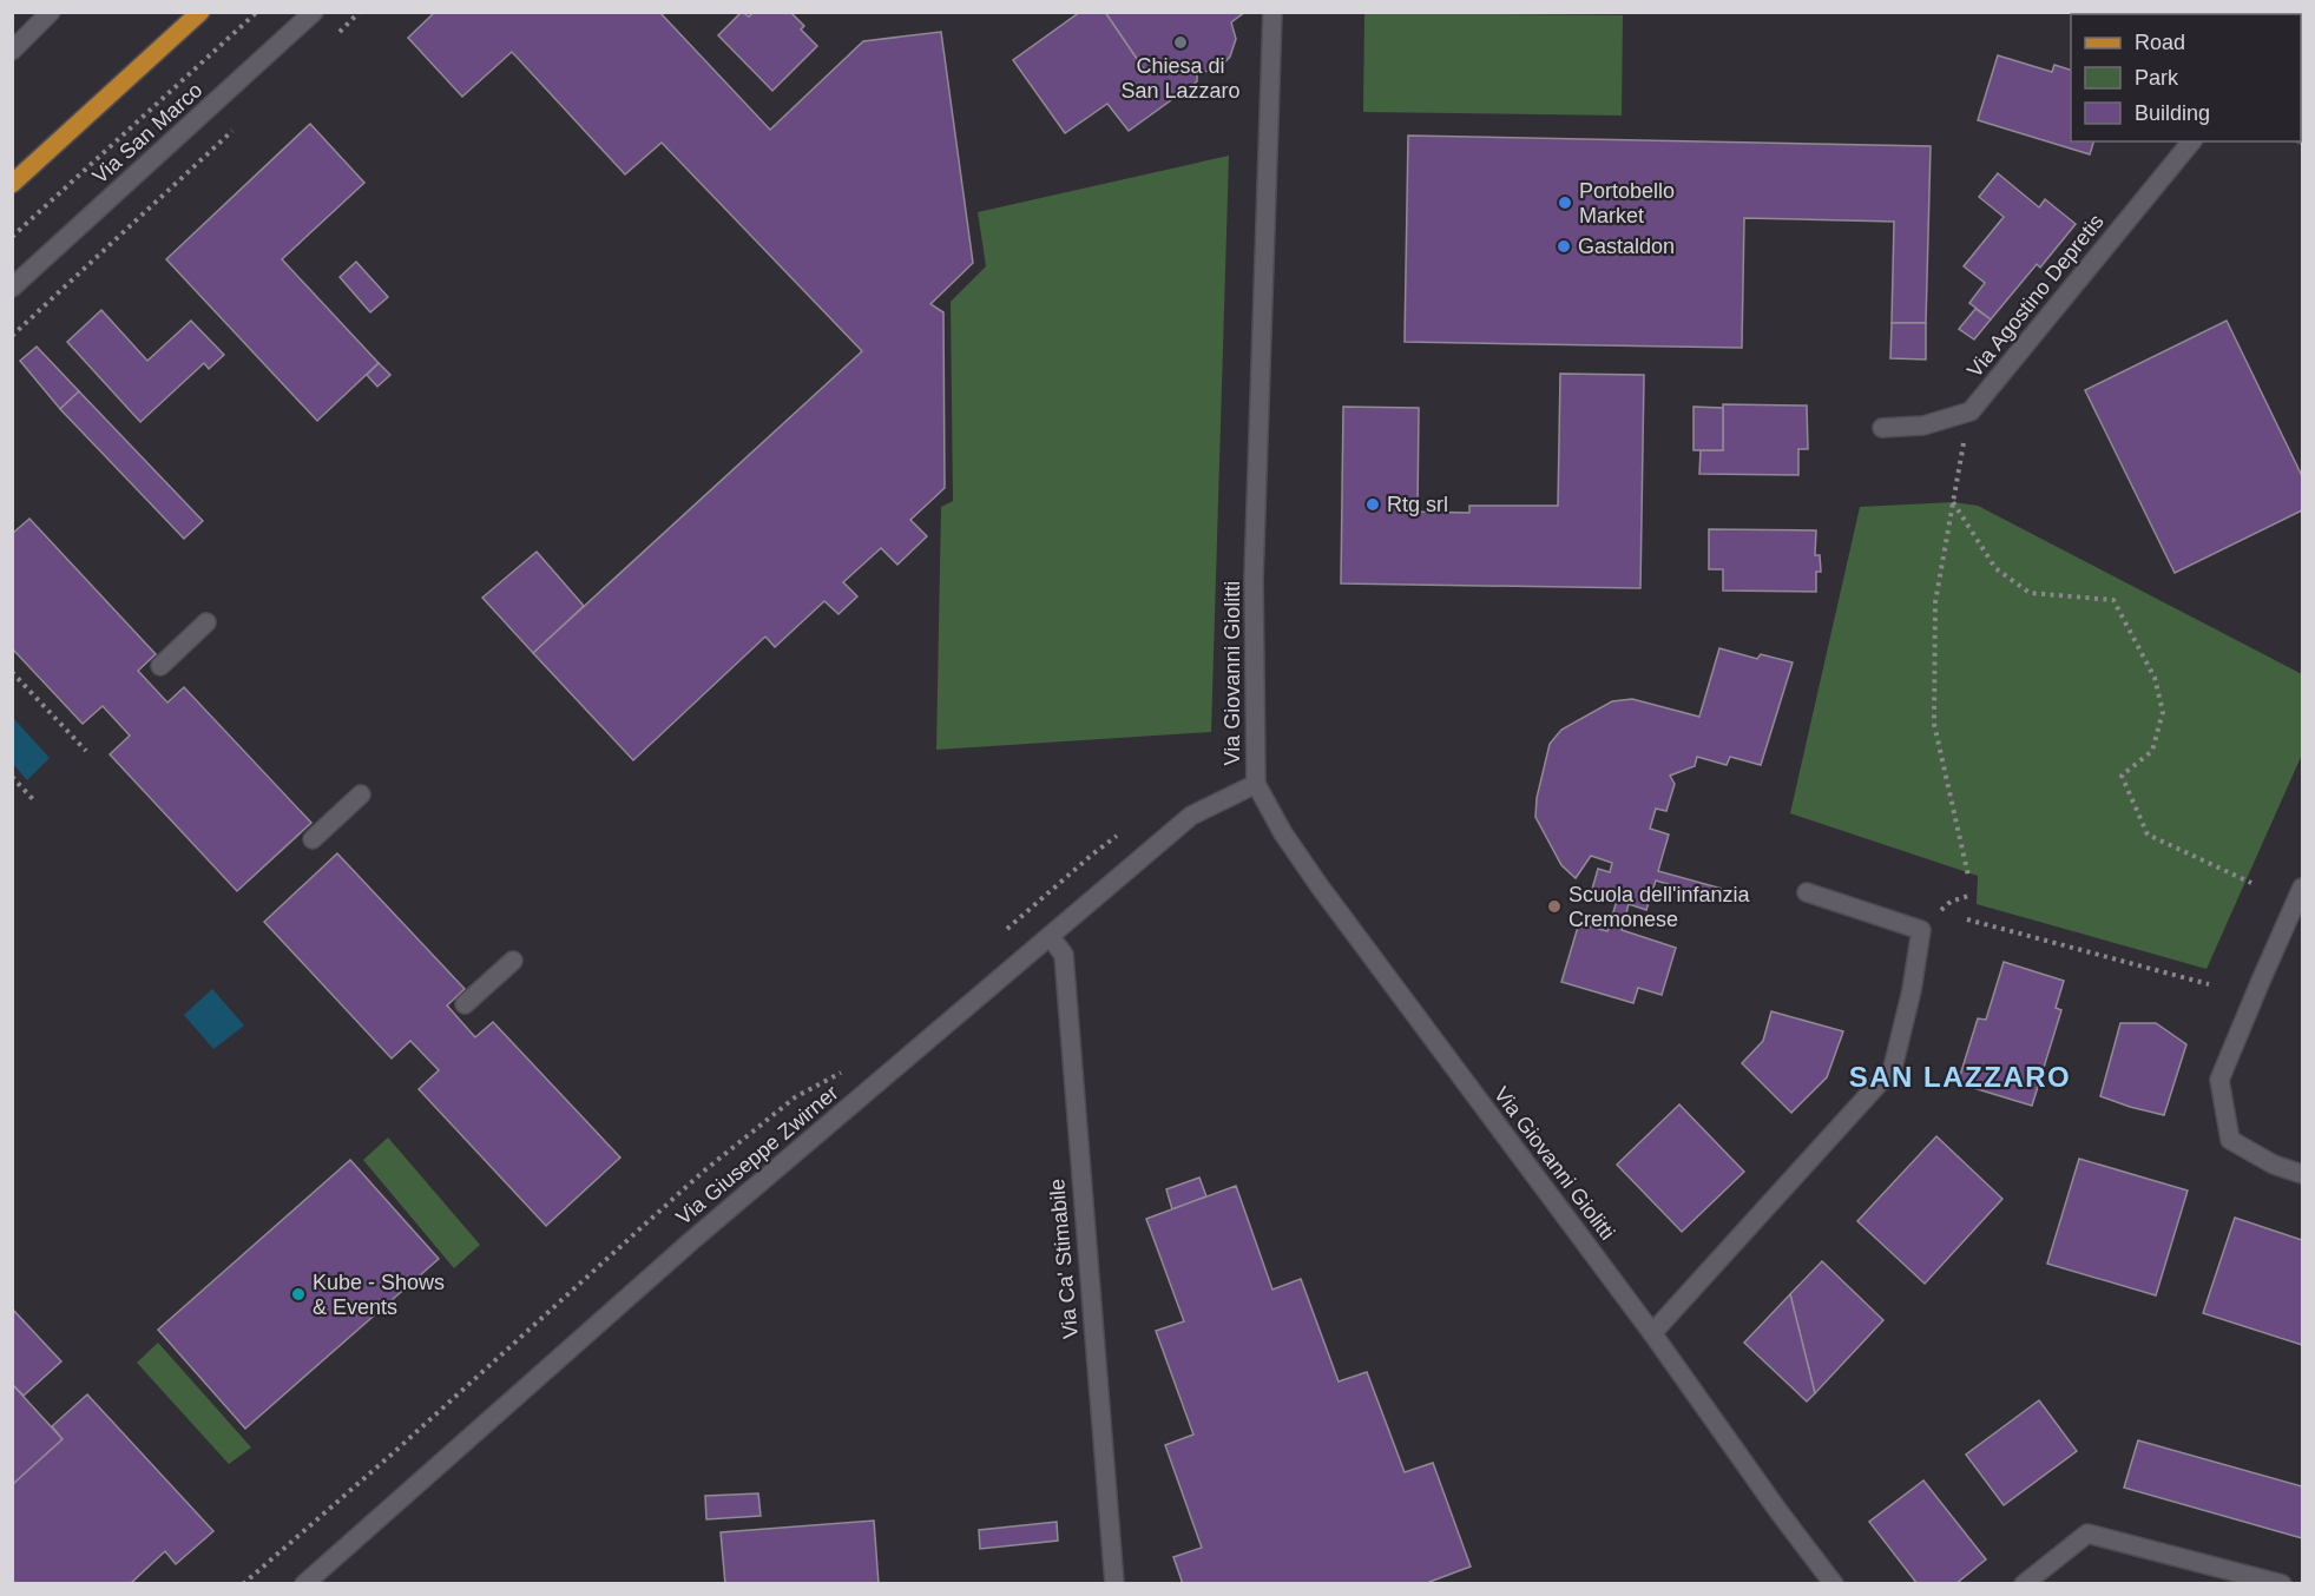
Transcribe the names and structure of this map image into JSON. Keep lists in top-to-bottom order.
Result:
{
  "streets": {
    "street": [
      "Via San Marco",
      "Via Agostino Depretis",
      "Via Giovanni Giolitti",
      "Via Giuseppe Zwirner",
      "Via Ca' Stimabile"
    ]
  },
  "crossings": [
    ["Via Giovanni Giolitti", "Via Giuseppe Zwirner"],
    ["Via Giuseppe Zwirner", "Via Ca' Stimabile"]
  ],
  "districts": ["SAN LAZZARO"],
  "places": [
    "Chiesa di San Lazzaro",
    "Portobello Market",
    "Gastaldon",
    "Rtg srl",
    "Scuola dell'infanzia Cremonese",
    "Kube - Shows & Events"
  ],
  "legend": ["Road", "Park", "Building"]
}
